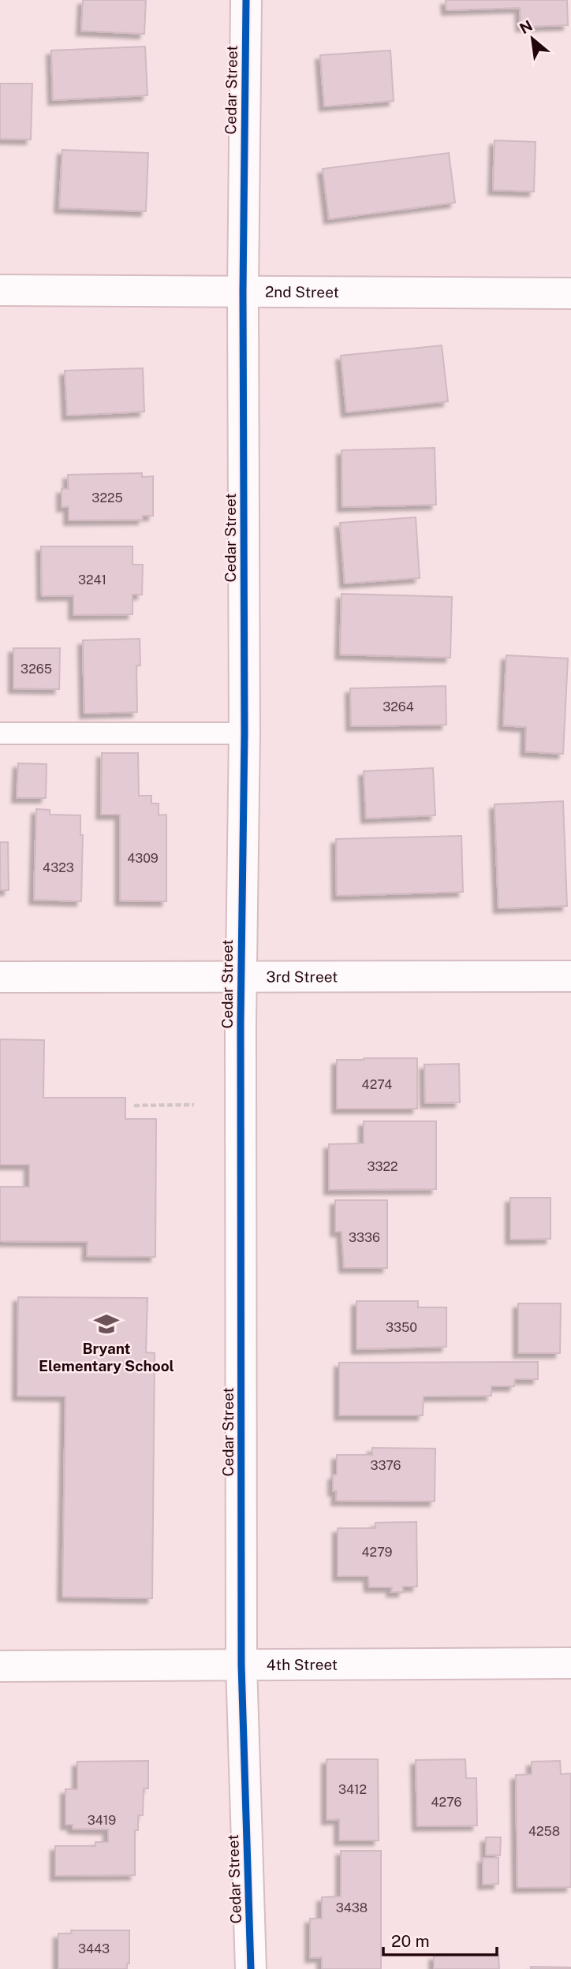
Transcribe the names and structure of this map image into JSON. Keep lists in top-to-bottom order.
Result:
{
  "streets": {
    "street": [
      "Cedar Street",
      "2nd Street",
      "3rd Street",
      "4th Street"
    ]
  },
  "crossings": [
    ["Cedar Street", "2nd Street"],
    ["Cedar Street", "3rd Street"],
    ["Cedar Street", "4th Street"]
  ],
  "places": {
    "school or university": ["Bryant Elementary School"]
  },
  "house_numbers": [
    "3225",
    "3241",
    "3265",
    "3264",
    "4309",
    "4323",
    "4274",
    "3322",
    "3336",
    "3350",
    "3376",
    "4279",
    "3412",
    "4276",
    "3419",
    "4258",
    "3438",
    "3443"
  ],
  "scale_bar": "20 m",
  "north": "top left"
}
